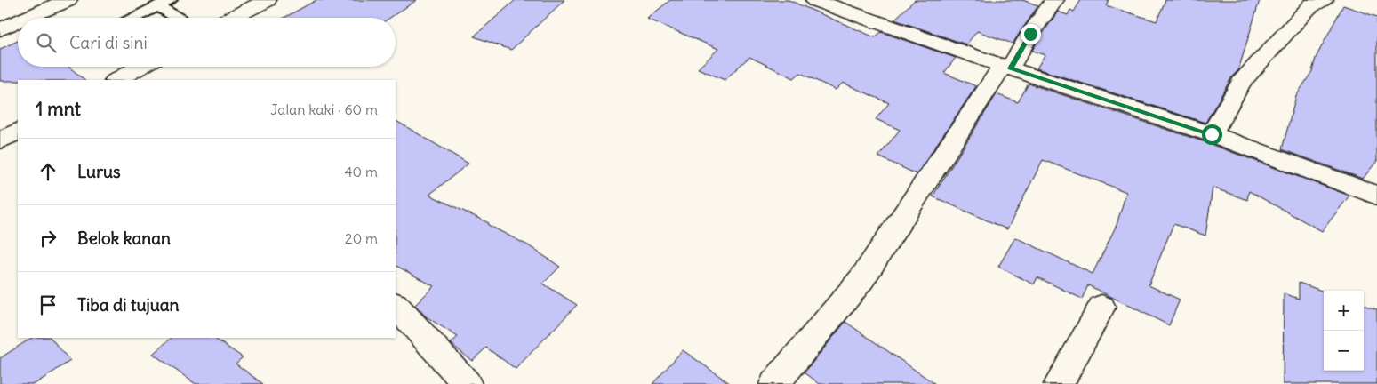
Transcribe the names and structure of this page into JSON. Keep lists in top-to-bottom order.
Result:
{
  "page": {
    "search": "Cari di sini",
    "heading": ["1 mnt", "Jalan kaki · 60 m"],
    "list": [
      ["Lurus", "40 m"],
      ["Belok kanan", "20 m"],
      "Tiba di tujuan"
    ],
    "map_buttons": ["+", "−"]
  }
}
